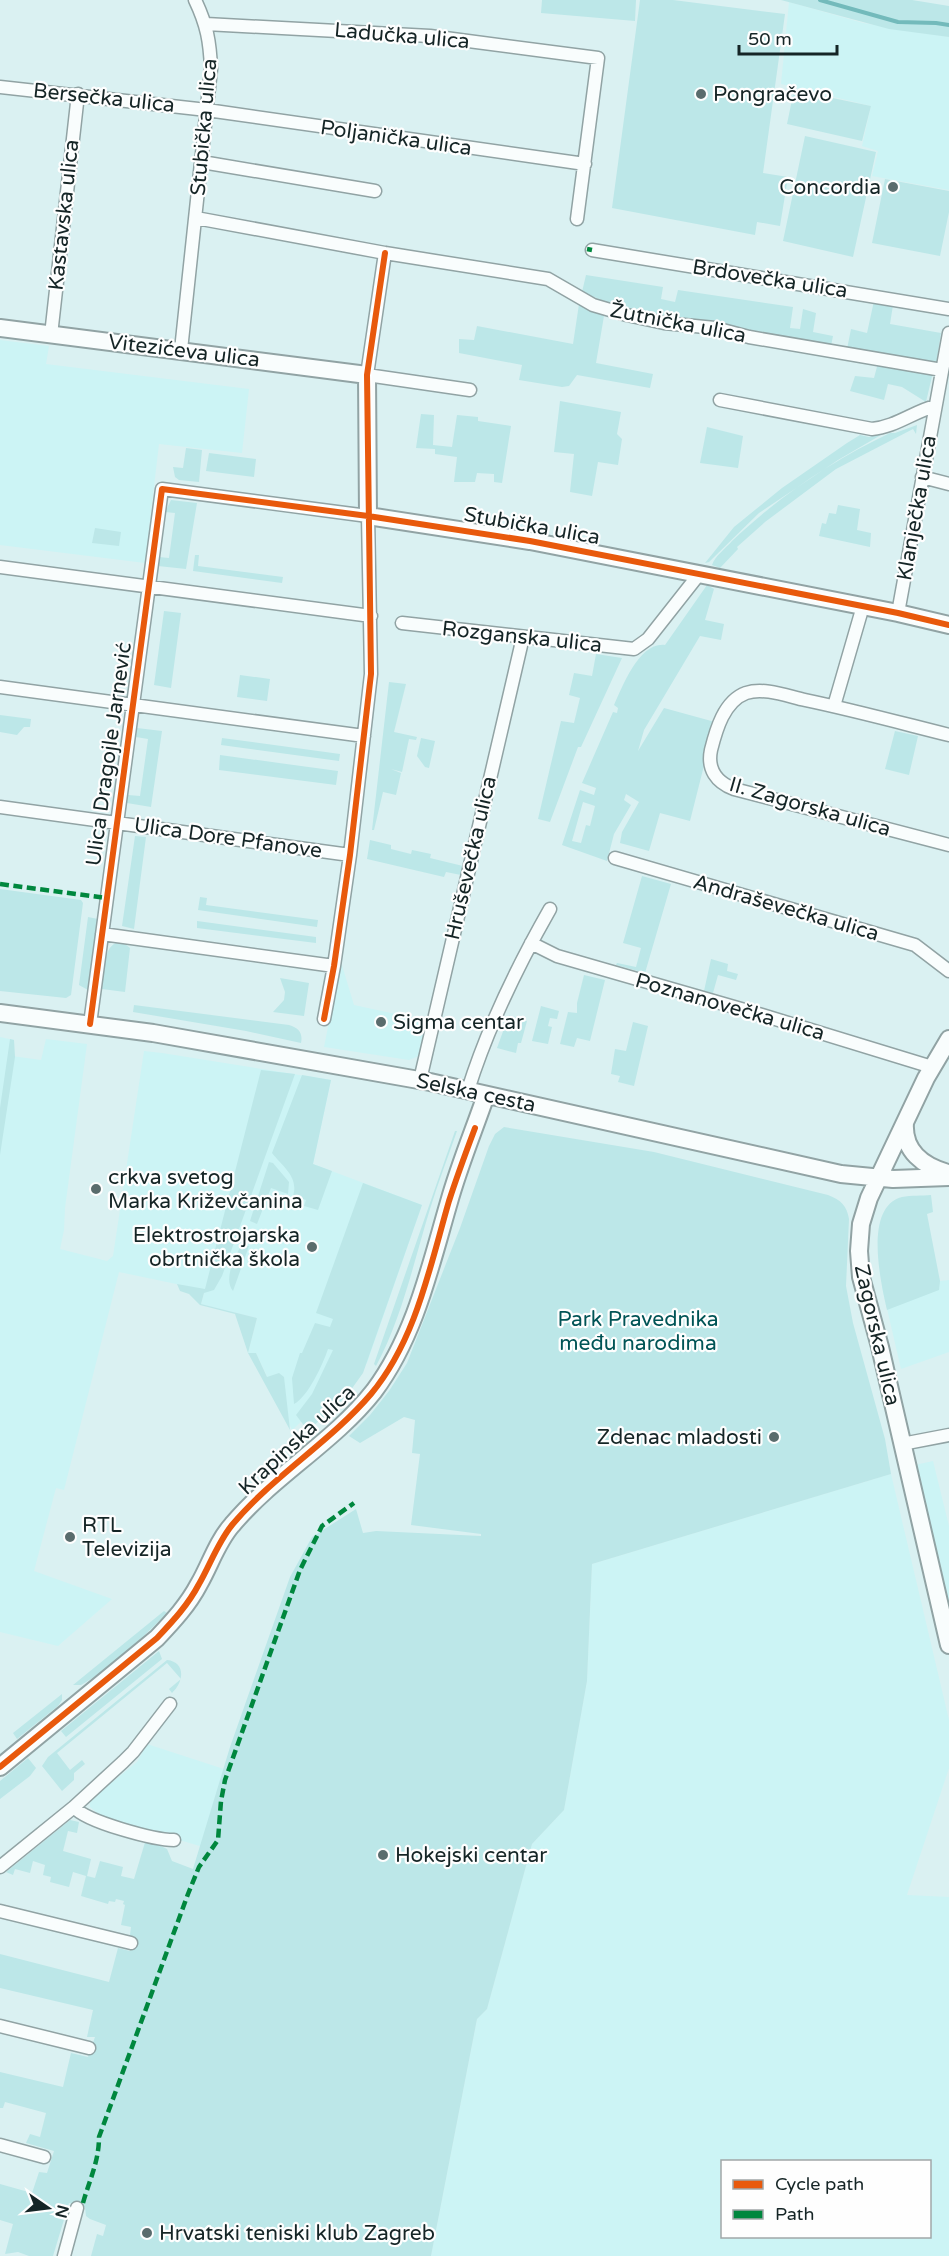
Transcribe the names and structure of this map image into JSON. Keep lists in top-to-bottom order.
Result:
{
  "streets": {
    "street": [
      "Ladučka ulica",
      "Bersečka ulica",
      "Stubička ulica",
      "Poljanička ulica",
      "Kastavska ulica",
      "Brdovečka ulica",
      "Žutnička ulica",
      "Vitezićeva ulica",
      "Klanječka ulica",
      "Rozganska ulica",
      "Ulica Dragojle Jarnević",
      "II. Zagorska ulica",
      "Ulica Dore Pfanove",
      "Hruševečka ulica",
      "Andraševečka ulica",
      "Poznanovečka ulica",
      "Selska cesta",
      "Zagorska ulica",
      "Krapinska ulica"
    ]
  },
  "crossings": [
    ["Ladučka ulica", "Stubička ulica"],
    ["Ladučka ulica", "Poljanička ulica"],
    ["Bersečka ulica", "Stubička ulica"],
    ["Bersečka ulica", "Poljanička ulica"],
    ["Bersečka ulica", "Kastavska ulica"],
    ["Stubička ulica", "Poljanička ulica"],
    ["Stubička ulica", "Žutnička ulica"],
    ["Stubička ulica", "Klanječka ulica"],
    ["Stubička ulica", "Rozganska ulica"],
    ["Stubička ulica", "Ulica Dragojle Jarnević"],
    ["Kastavska ulica", "Vitezićeva ulica"],
    ["Žutnička ulica", "Klanječka ulica"],
    ["Rozganska ulica", "Hruševečka ulica"],
    ["Ulica Dragojle Jarnević", "Ulica Dore Pfanove"],
    ["Ulica Dragojle Jarnević", "Selska cesta"],
    ["Hruševečka ulica", "Selska cesta"],
    ["Poznanovečka ulica", "Zagorska ulica"],
    ["Selska cesta", "Zagorska ulica"],
    ["Selska cesta", "Krapinska ulica"]
  ],
  "parks": ["Park Pravednika među narodima"],
  "places": [
    "Pongračevo",
    "Concordia",
    "Sigma centar",
    "crkva svetog Marka Križevčanina",
    "Elektrostrojarska obrtnička škola",
    "Zdenac mladosti",
    "RTL Televizija",
    "Hokejski centar",
    "Hrvatski teniski klub Zagreb"
  ],
  "legend": ["Cycle path", "Path"],
  "scale_bar": "50 m",
  "north": "right"
}
